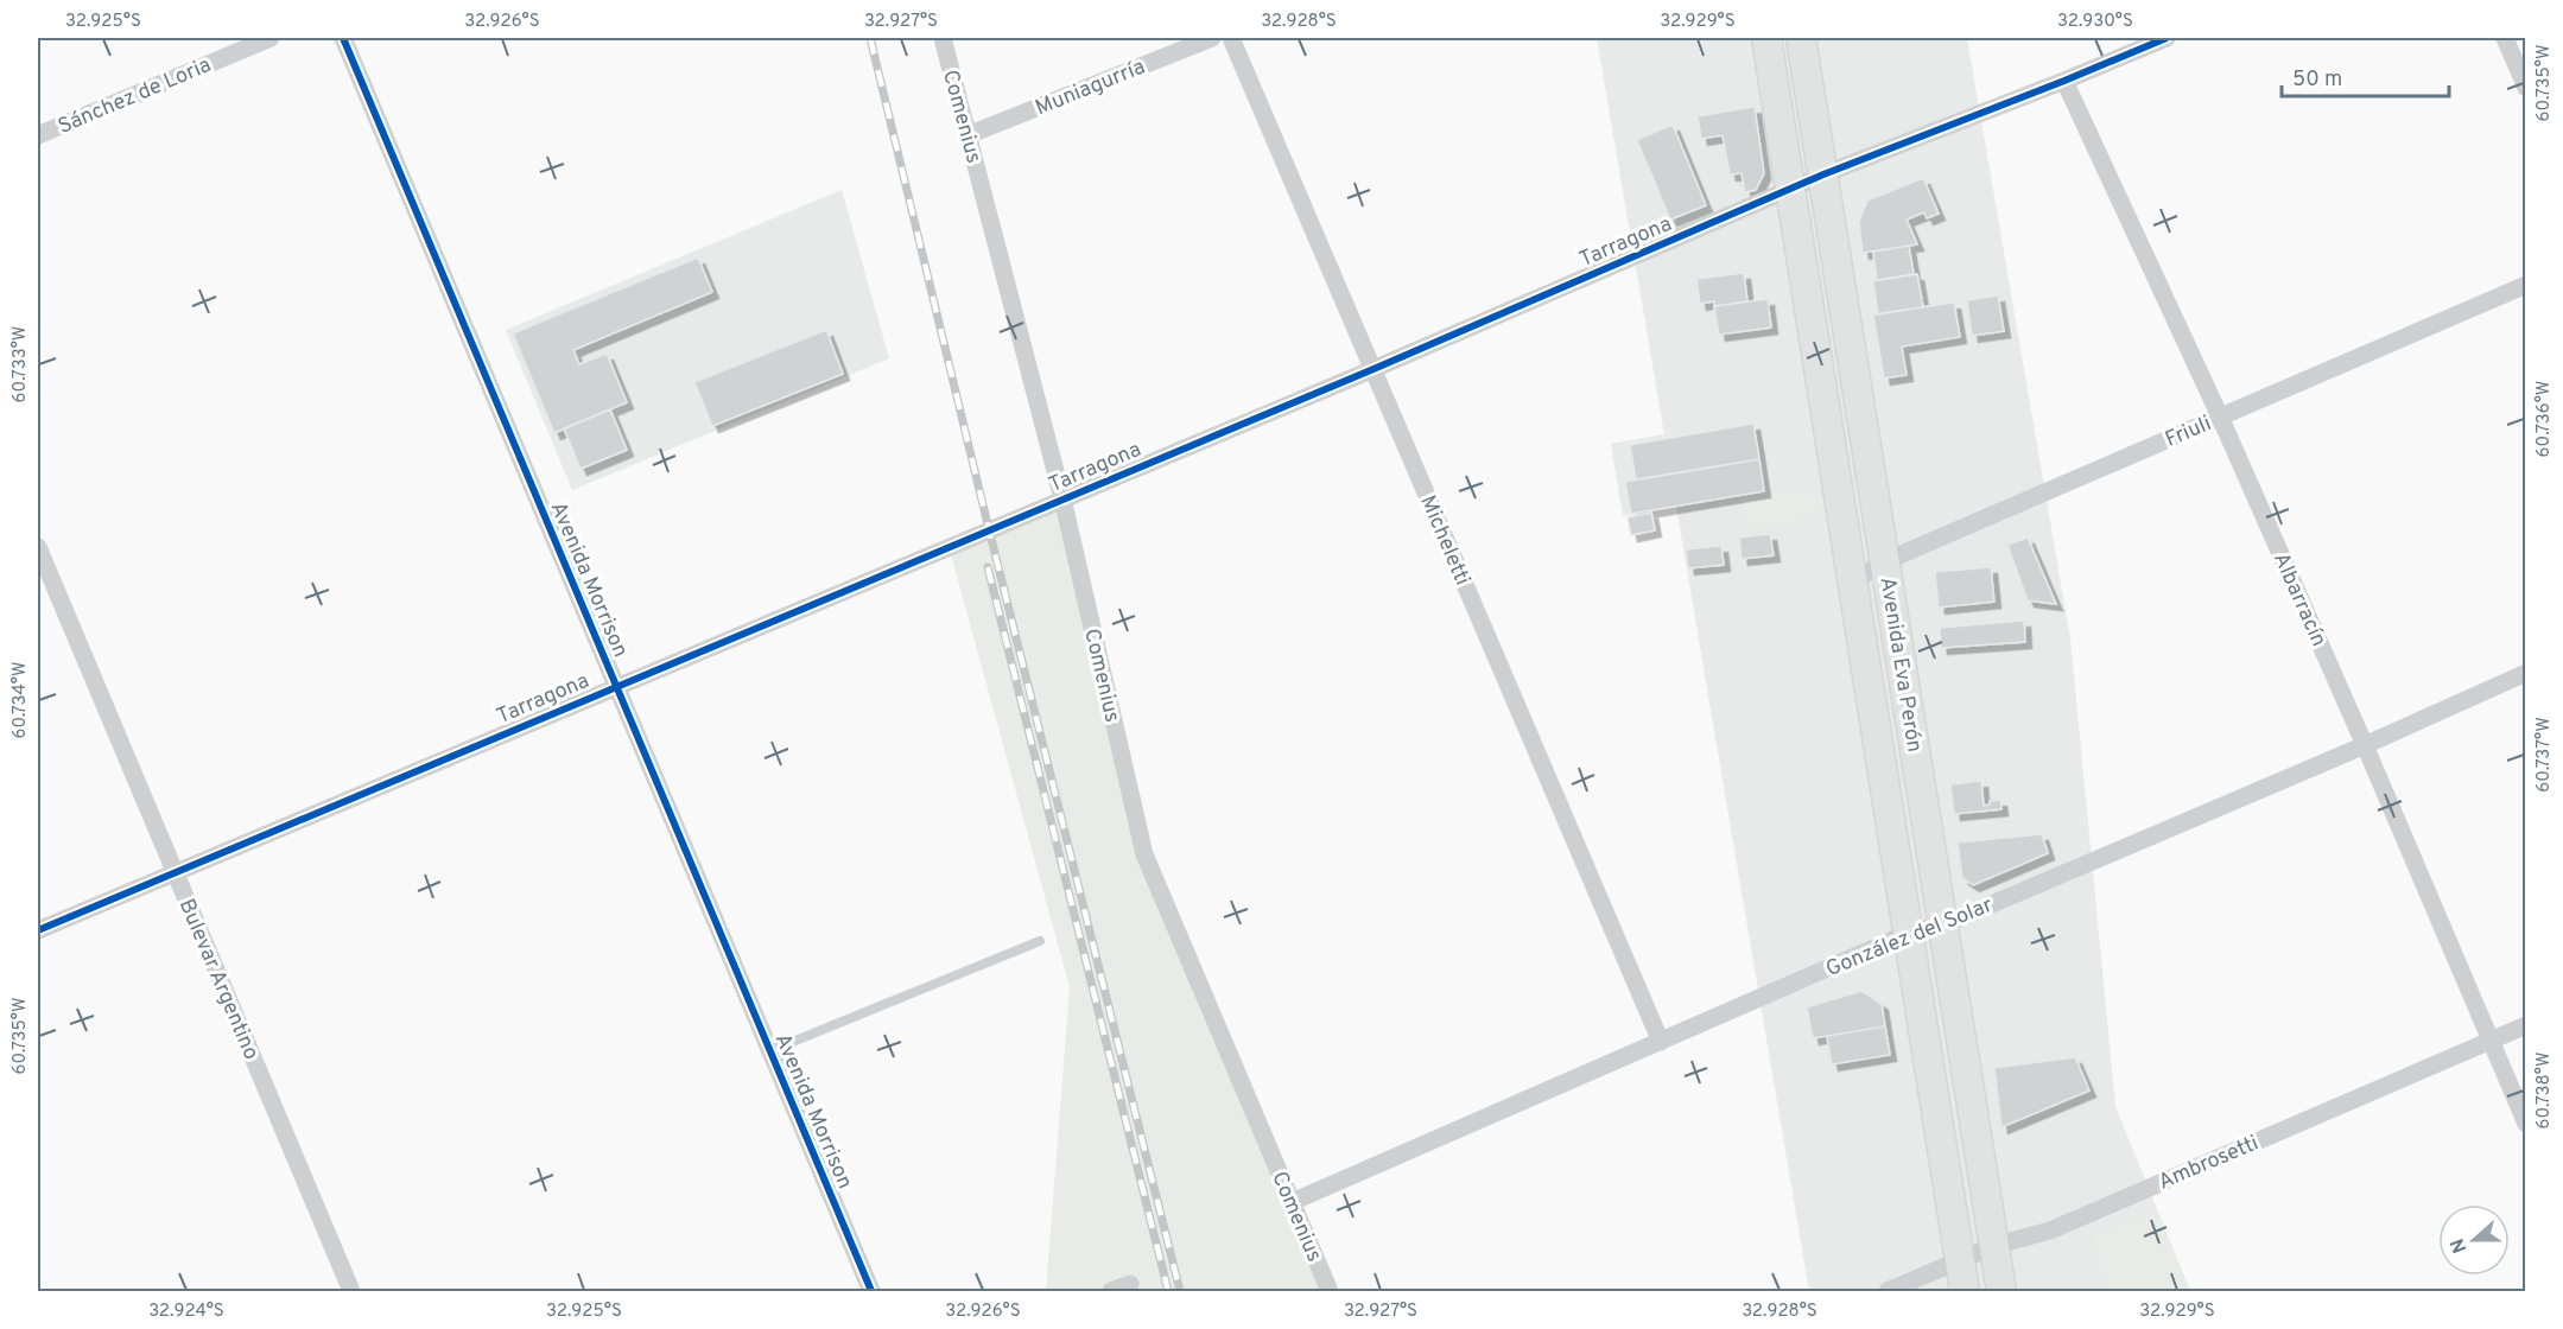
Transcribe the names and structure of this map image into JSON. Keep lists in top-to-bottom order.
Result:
{
  "streets": {
    "main road": ["Avenida Eva Perón"],
    "street": [
      "Muniagurría",
      "Sánchez de Loria",
      "Comenius",
      "Tarragona",
      "Friuli",
      "Micheletti",
      "Avenida Morrison",
      "Albarracín",
      "González del Solar",
      "Bulevar Argentino",
      "Ambrosetti"
    ]
  },
  "crossings": [
    ["Muniagurría", "Comenius"],
    ["Comenius", "Tarragona"],
    ["Comenius", "González del Solar"],
    ["Tarragona", "Micheletti"],
    ["Tarragona", "Avenida Morrison"],
    ["Tarragona", "Albarracín"],
    ["Tarragona", "Avenida Eva Perón"],
    ["Tarragona", "Bulevar Argentino"],
    ["Friuli", "Albarracín"],
    ["Friuli", "Avenida Eva Perón"],
    ["Micheletti", "González del Solar"],
    ["Albarracín", "González del Solar"],
    ["Albarracín", "Ambrosetti"],
    ["Avenida Eva Perón", "González del Solar"],
    ["Avenida Eva Perón", "Ambrosetti"]
  ],
  "scale_bar": "50 m",
  "north": "left",
  "coordinates": [
    "32.925°S",
    "32.926°S",
    "32.927°S",
    "32.928°S",
    "32.929°S",
    "32.930°S",
    "60.735°W",
    "60.733°W",
    "60.736°W",
    "60.734°W",
    "60.737°W",
    "60.738°W",
    "32.924°S"
  ]
}
